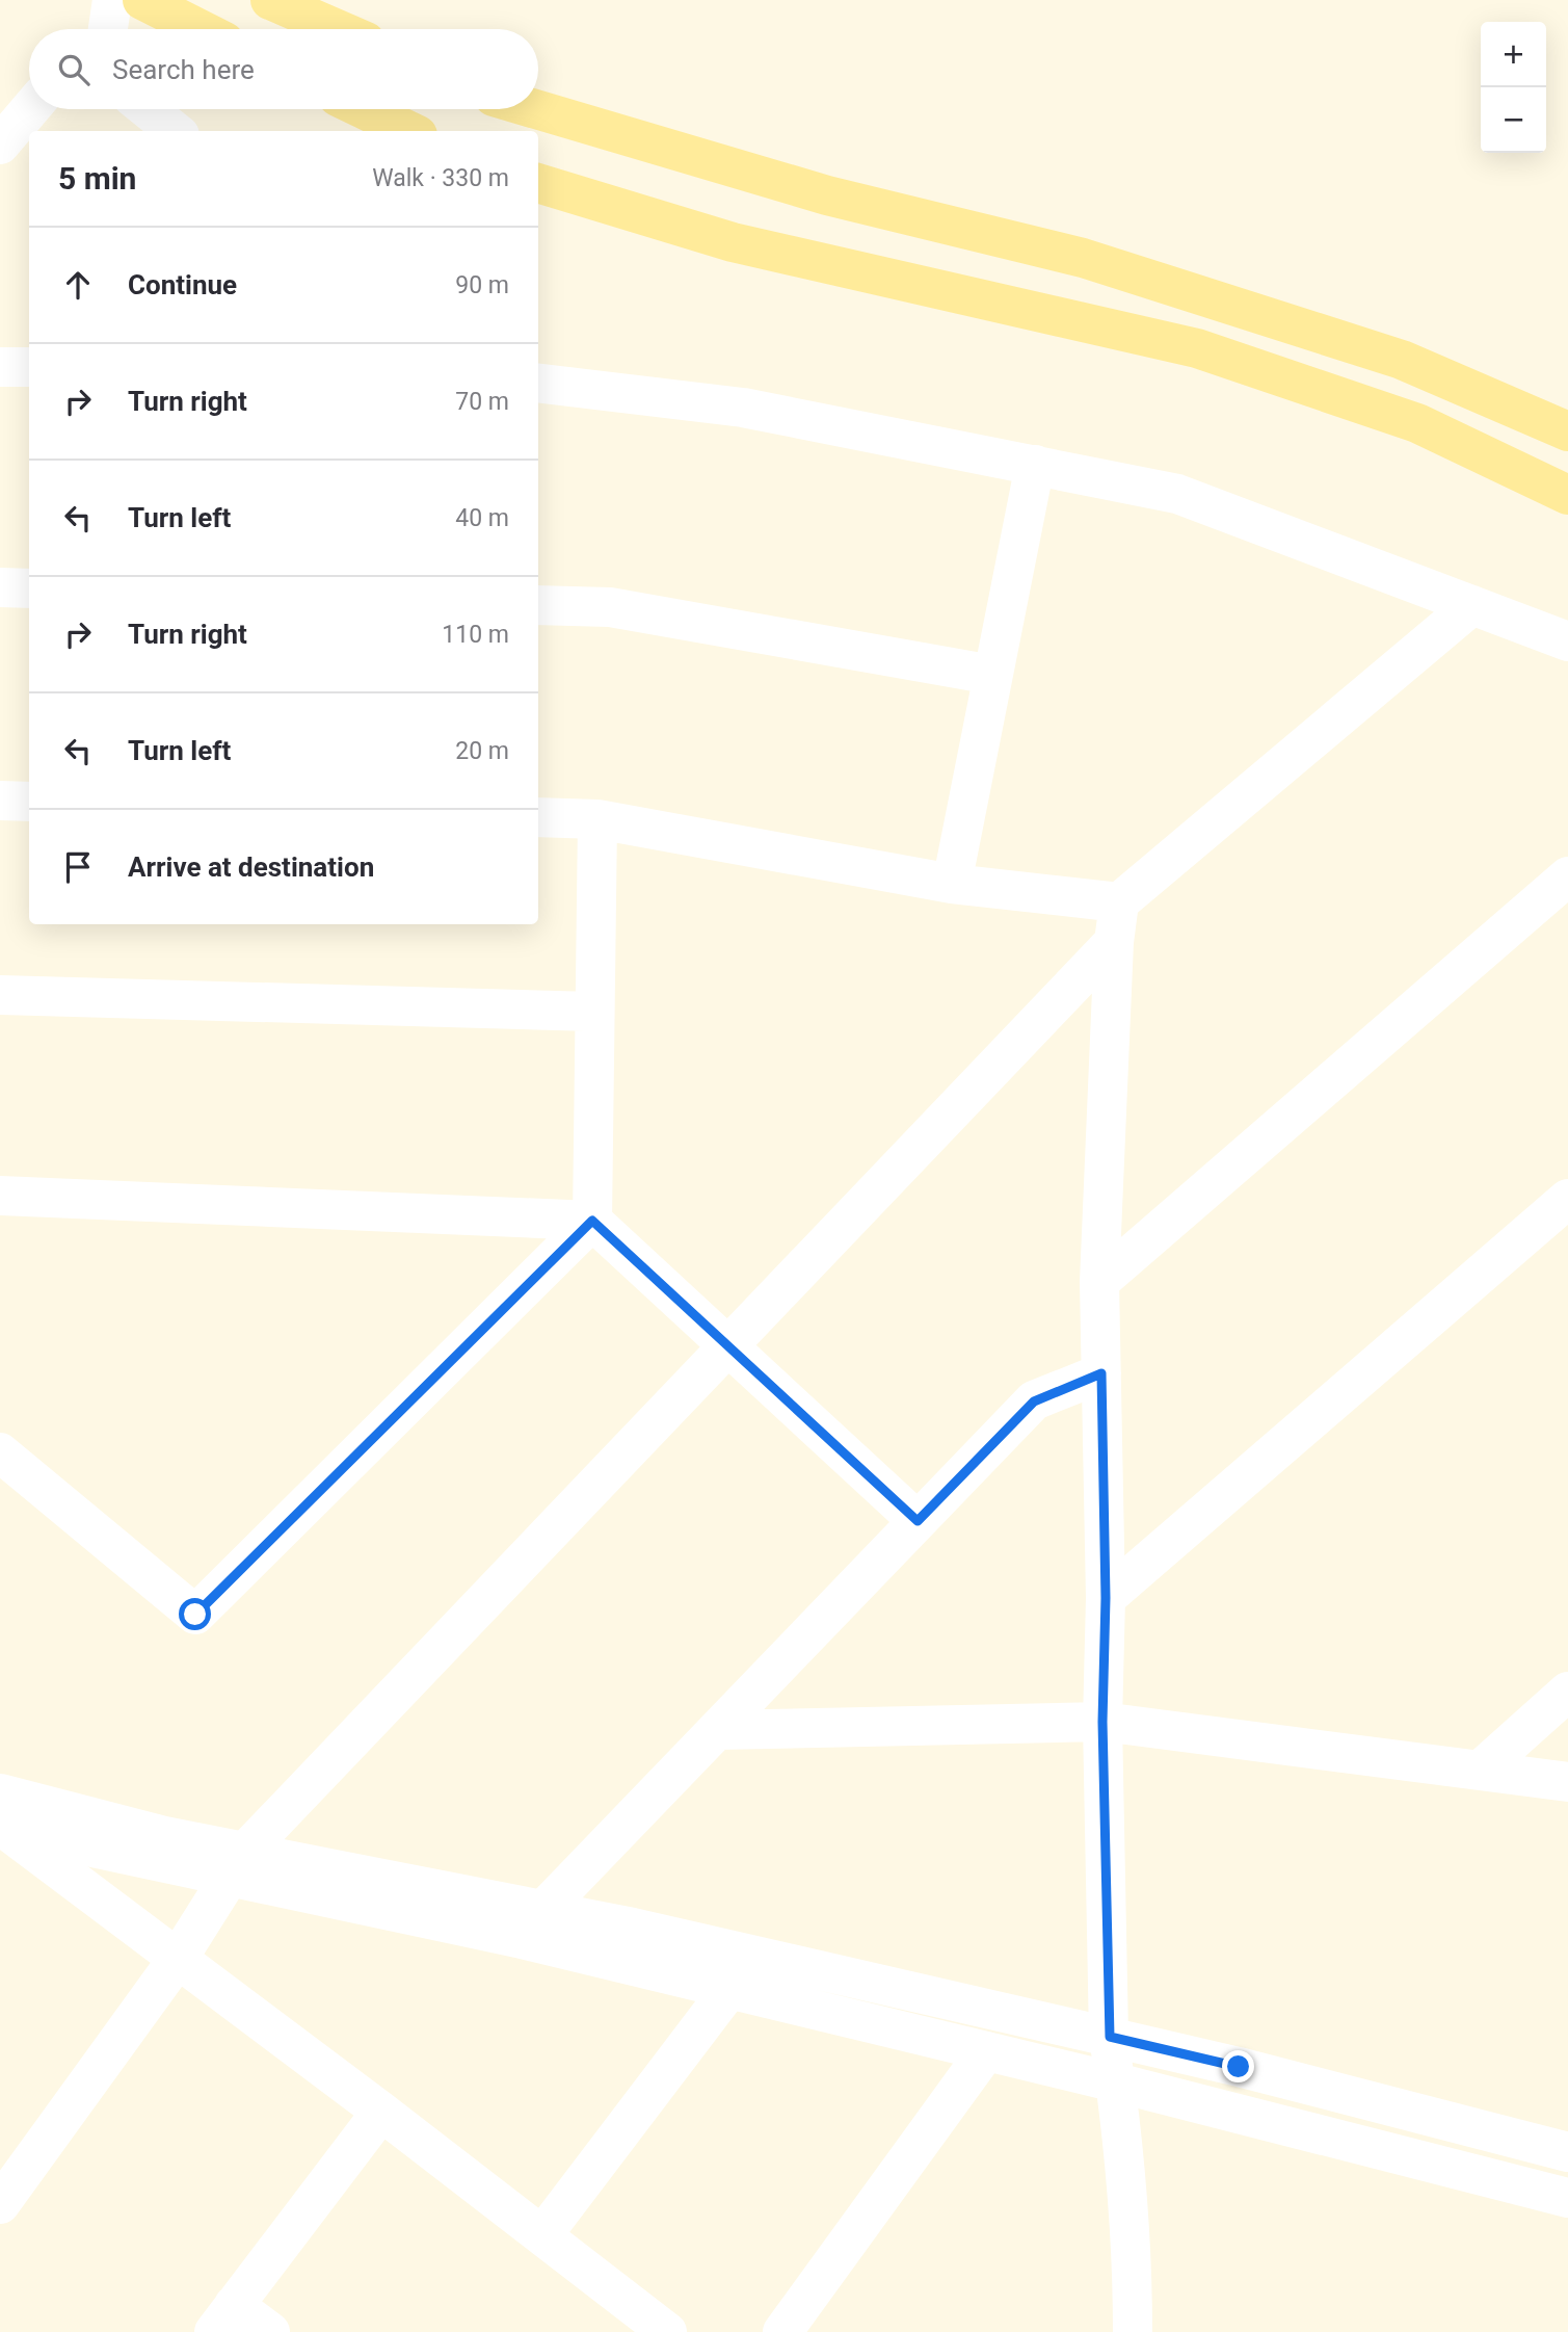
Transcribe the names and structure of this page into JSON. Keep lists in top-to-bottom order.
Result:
{
  "page": {
    "map_buttons": ["+", "−"],
    "search": "Search here",
    "heading": ["5 min", "Walk · 330 m"],
    "list": [
      ["Continue", "90 m"],
      ["Turn right", "70 m"],
      ["Turn left", "40 m"],
      ["Turn right", "110 m"],
      ["Turn left", "20 m"],
      "Arrive at destination"
    ]
  }
}
